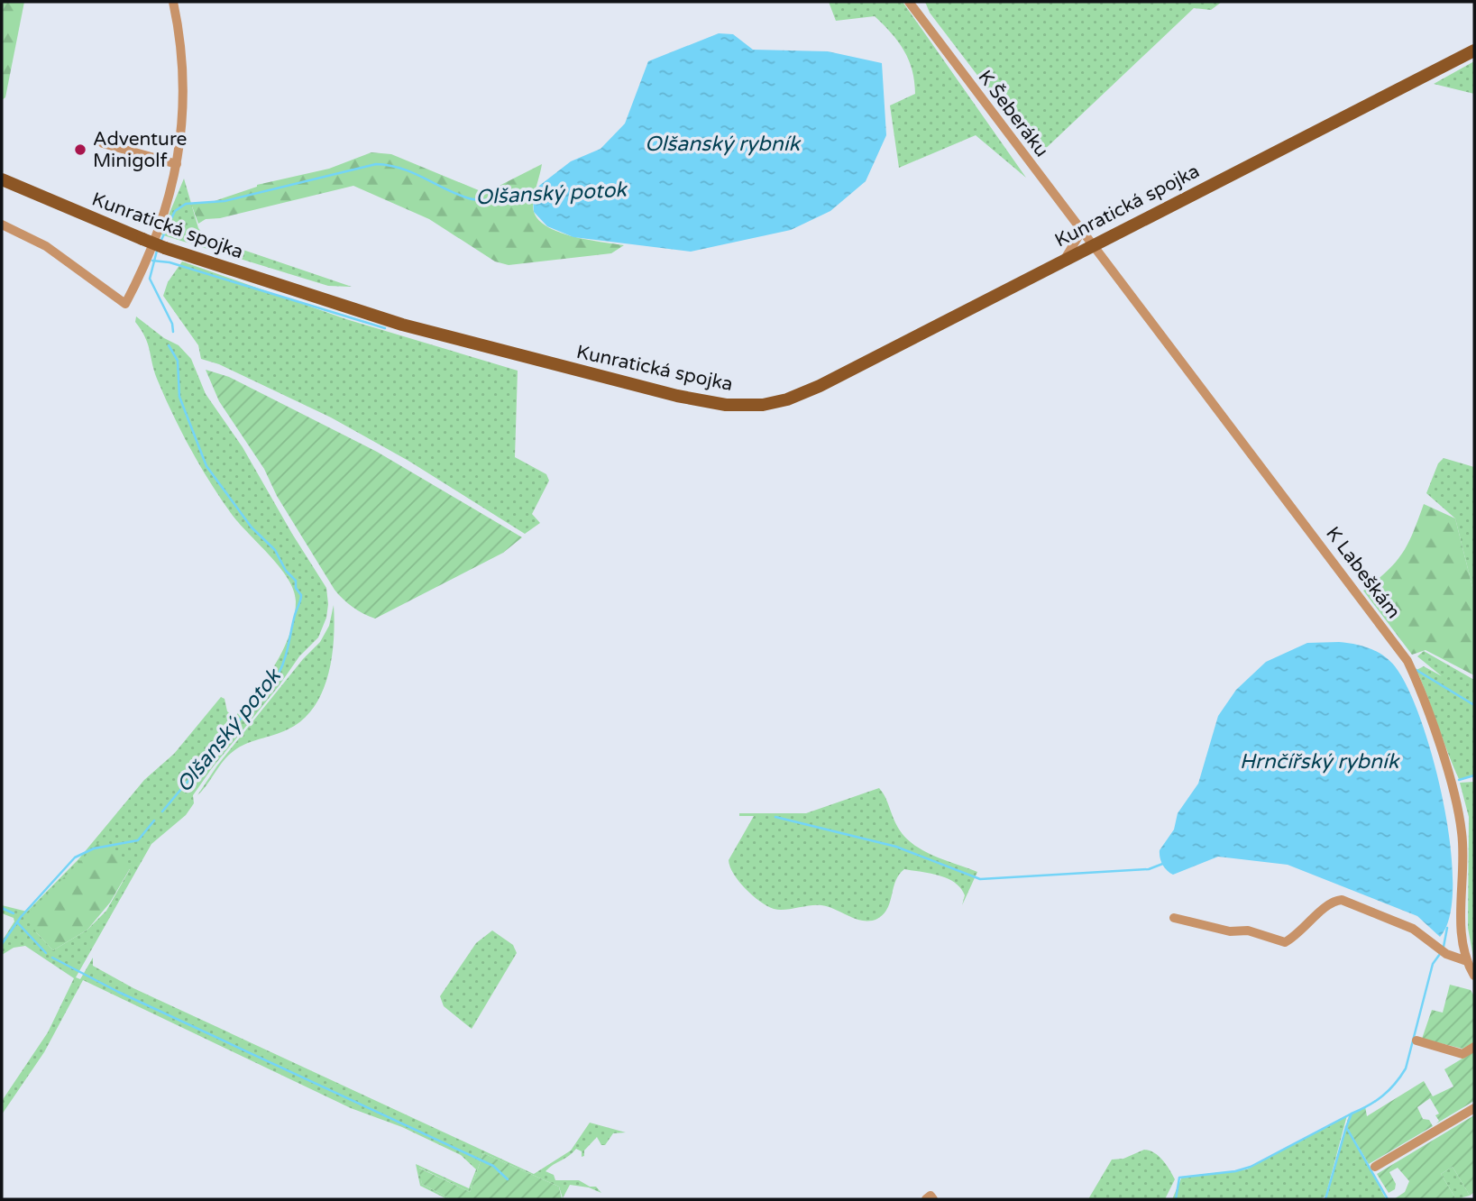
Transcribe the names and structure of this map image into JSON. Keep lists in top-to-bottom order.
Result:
{
  "streets": {
    "main road": ["Kunratická spojka"],
    "street": ["K Šeberáku", "K Labeškám"]
  },
  "crossings": [
    ["K Šeberáku", "Kunratická spojka"],
    ["K Šeberáku", "K Labeškám"],
    ["Kunratická spojka", "K Labeškám"]
  ],
  "water": ["Olšanský rybník", "Olšanský potok", "Hrnčířský rybník"],
  "places": ["Adventure Minigolf"]
}
